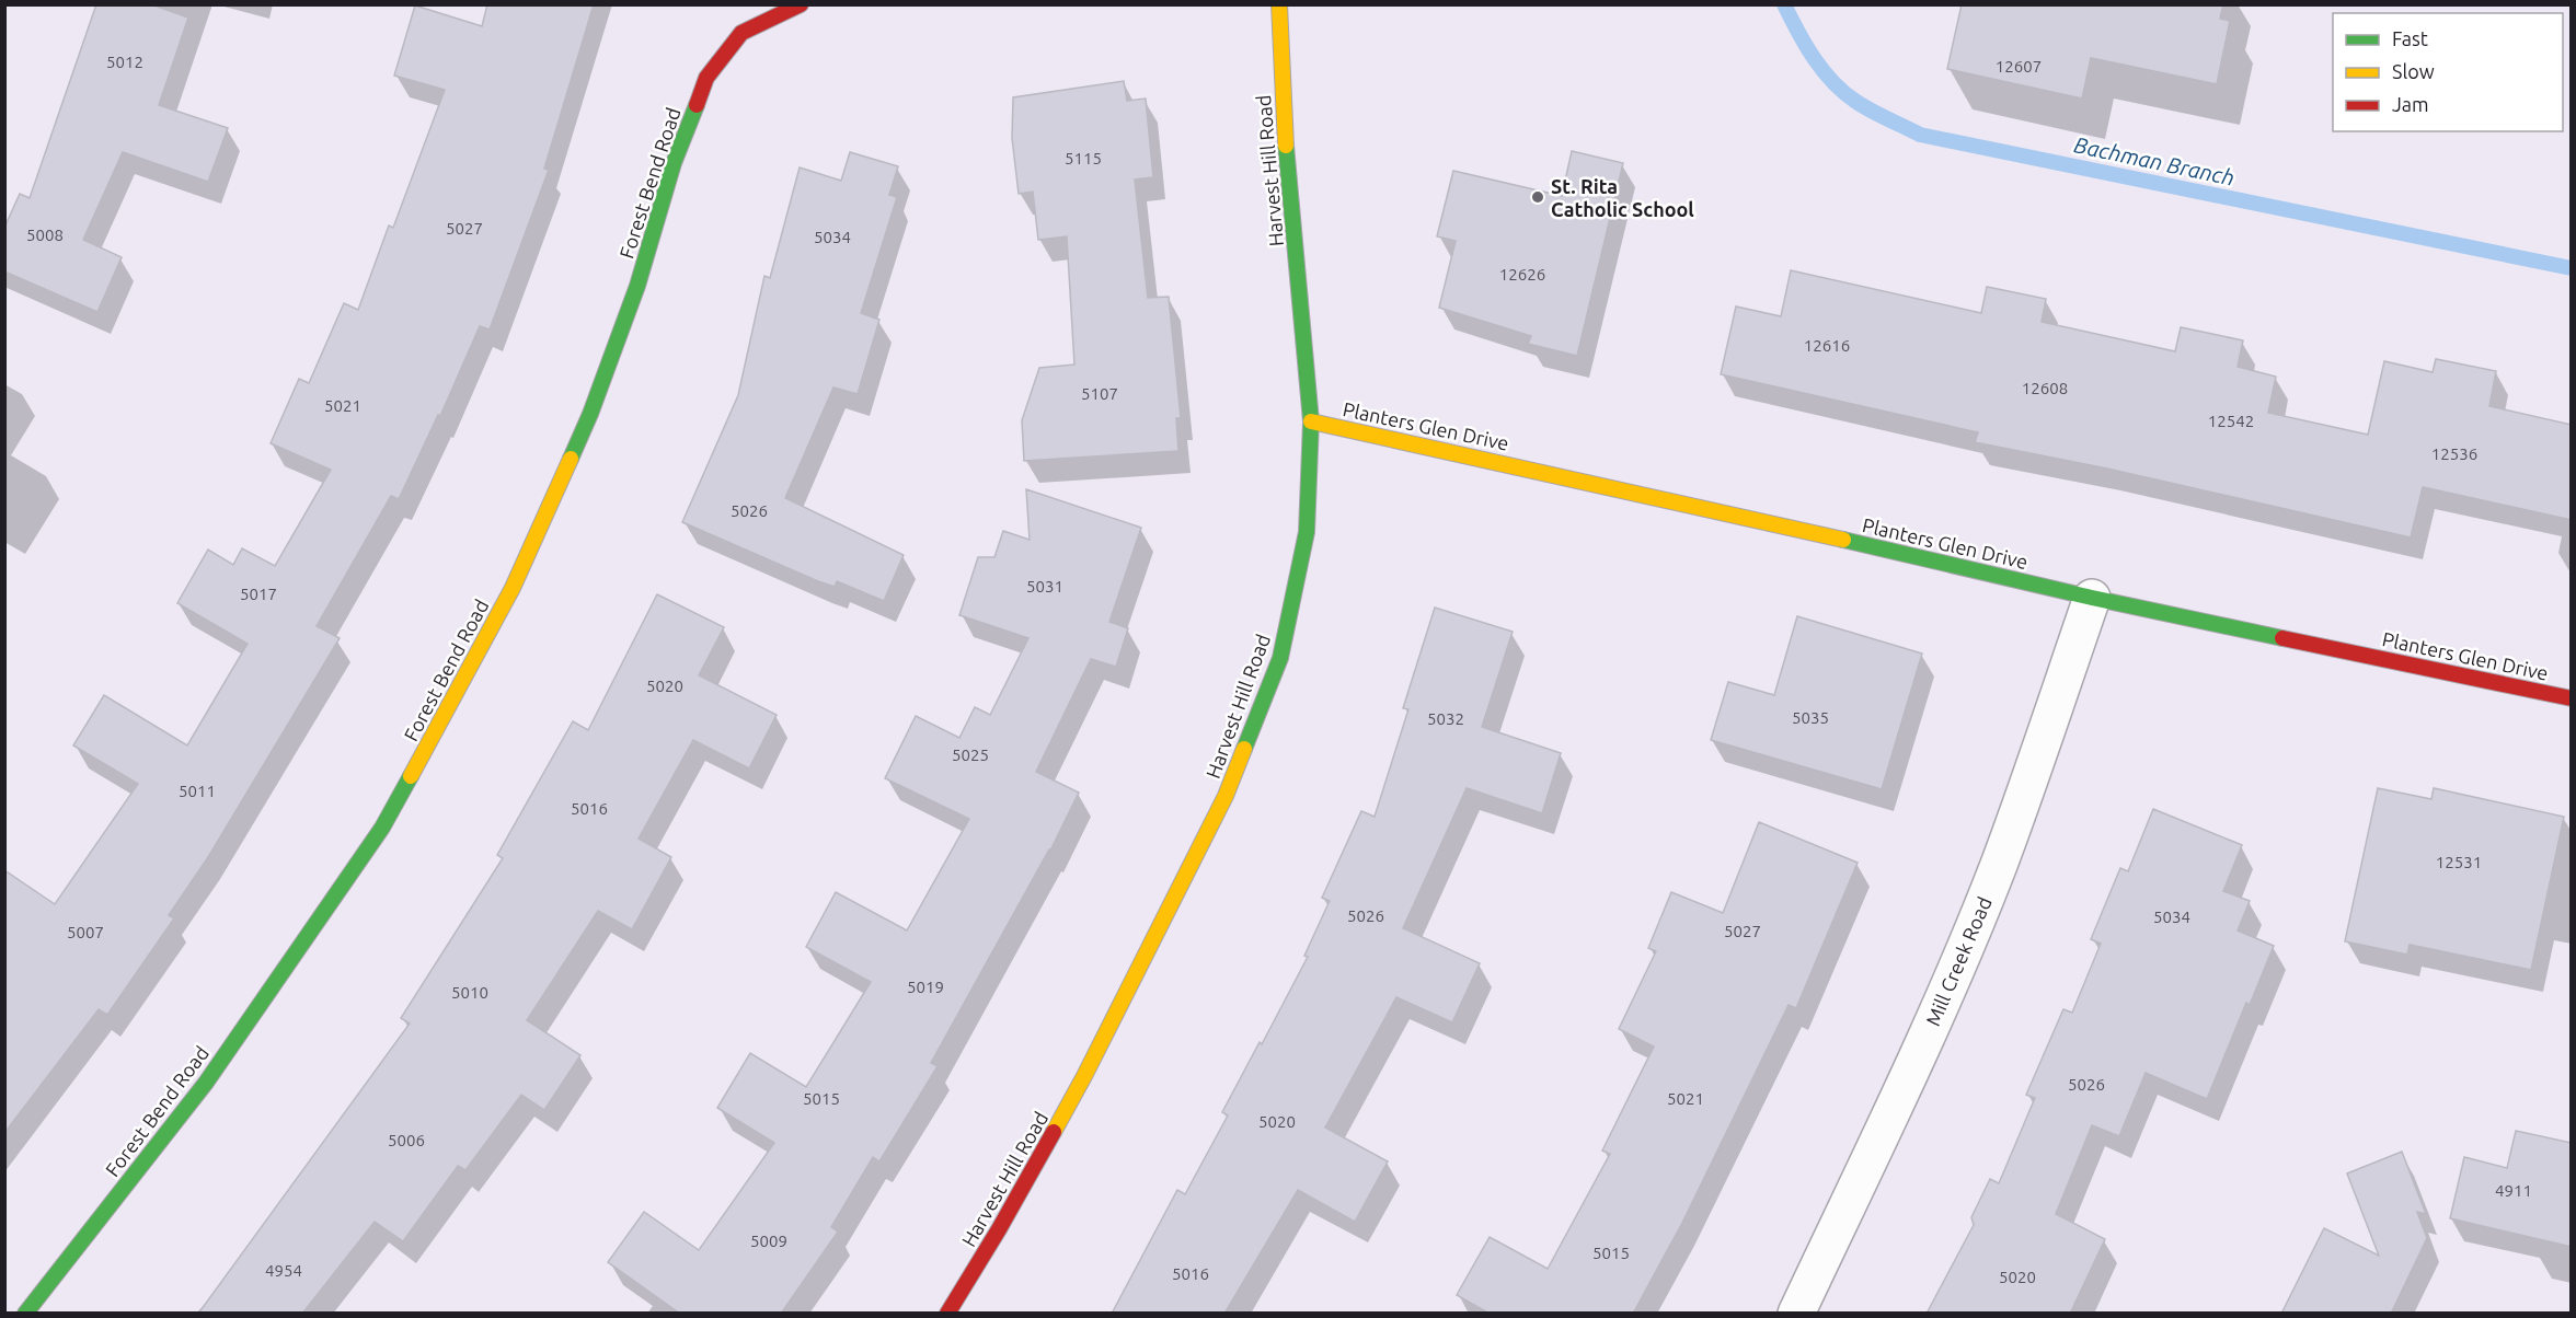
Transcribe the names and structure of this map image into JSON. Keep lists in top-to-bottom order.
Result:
{
  "streets": {
    "street": [
      "Harvest Hill Road",
      "Forest Bend Road",
      "Planters Glen Drive",
      "Mill Creek Road"
    ]
  },
  "crossings": [
    ["Harvest Hill Road", "Planters Glen Drive"],
    ["Planters Glen Drive", "Mill Creek Road"]
  ],
  "water": ["Bachman Branch"],
  "places": ["St. Rita Catholic School"],
  "house_numbers": [
    "5012",
    "12607",
    "5115",
    "5027",
    "5008",
    "5034",
    "12626",
    "12616",
    "12608",
    "5107",
    "5021",
    "12542",
    "12536",
    "5026",
    "5031",
    "5017",
    "5020",
    "5035",
    "5032",
    "5025",
    "5011",
    "5016",
    "12531",
    "5026",
    "5034",
    "5027",
    "5007",
    "5019",
    "5010",
    "5026",
    "5015",
    "5021",
    "5020",
    "5006",
    "4911",
    "5009",
    "5015",
    "4954",
    "5016",
    "5020"
  ],
  "legend": ["Fast", "Slow", "Jam"]
}
